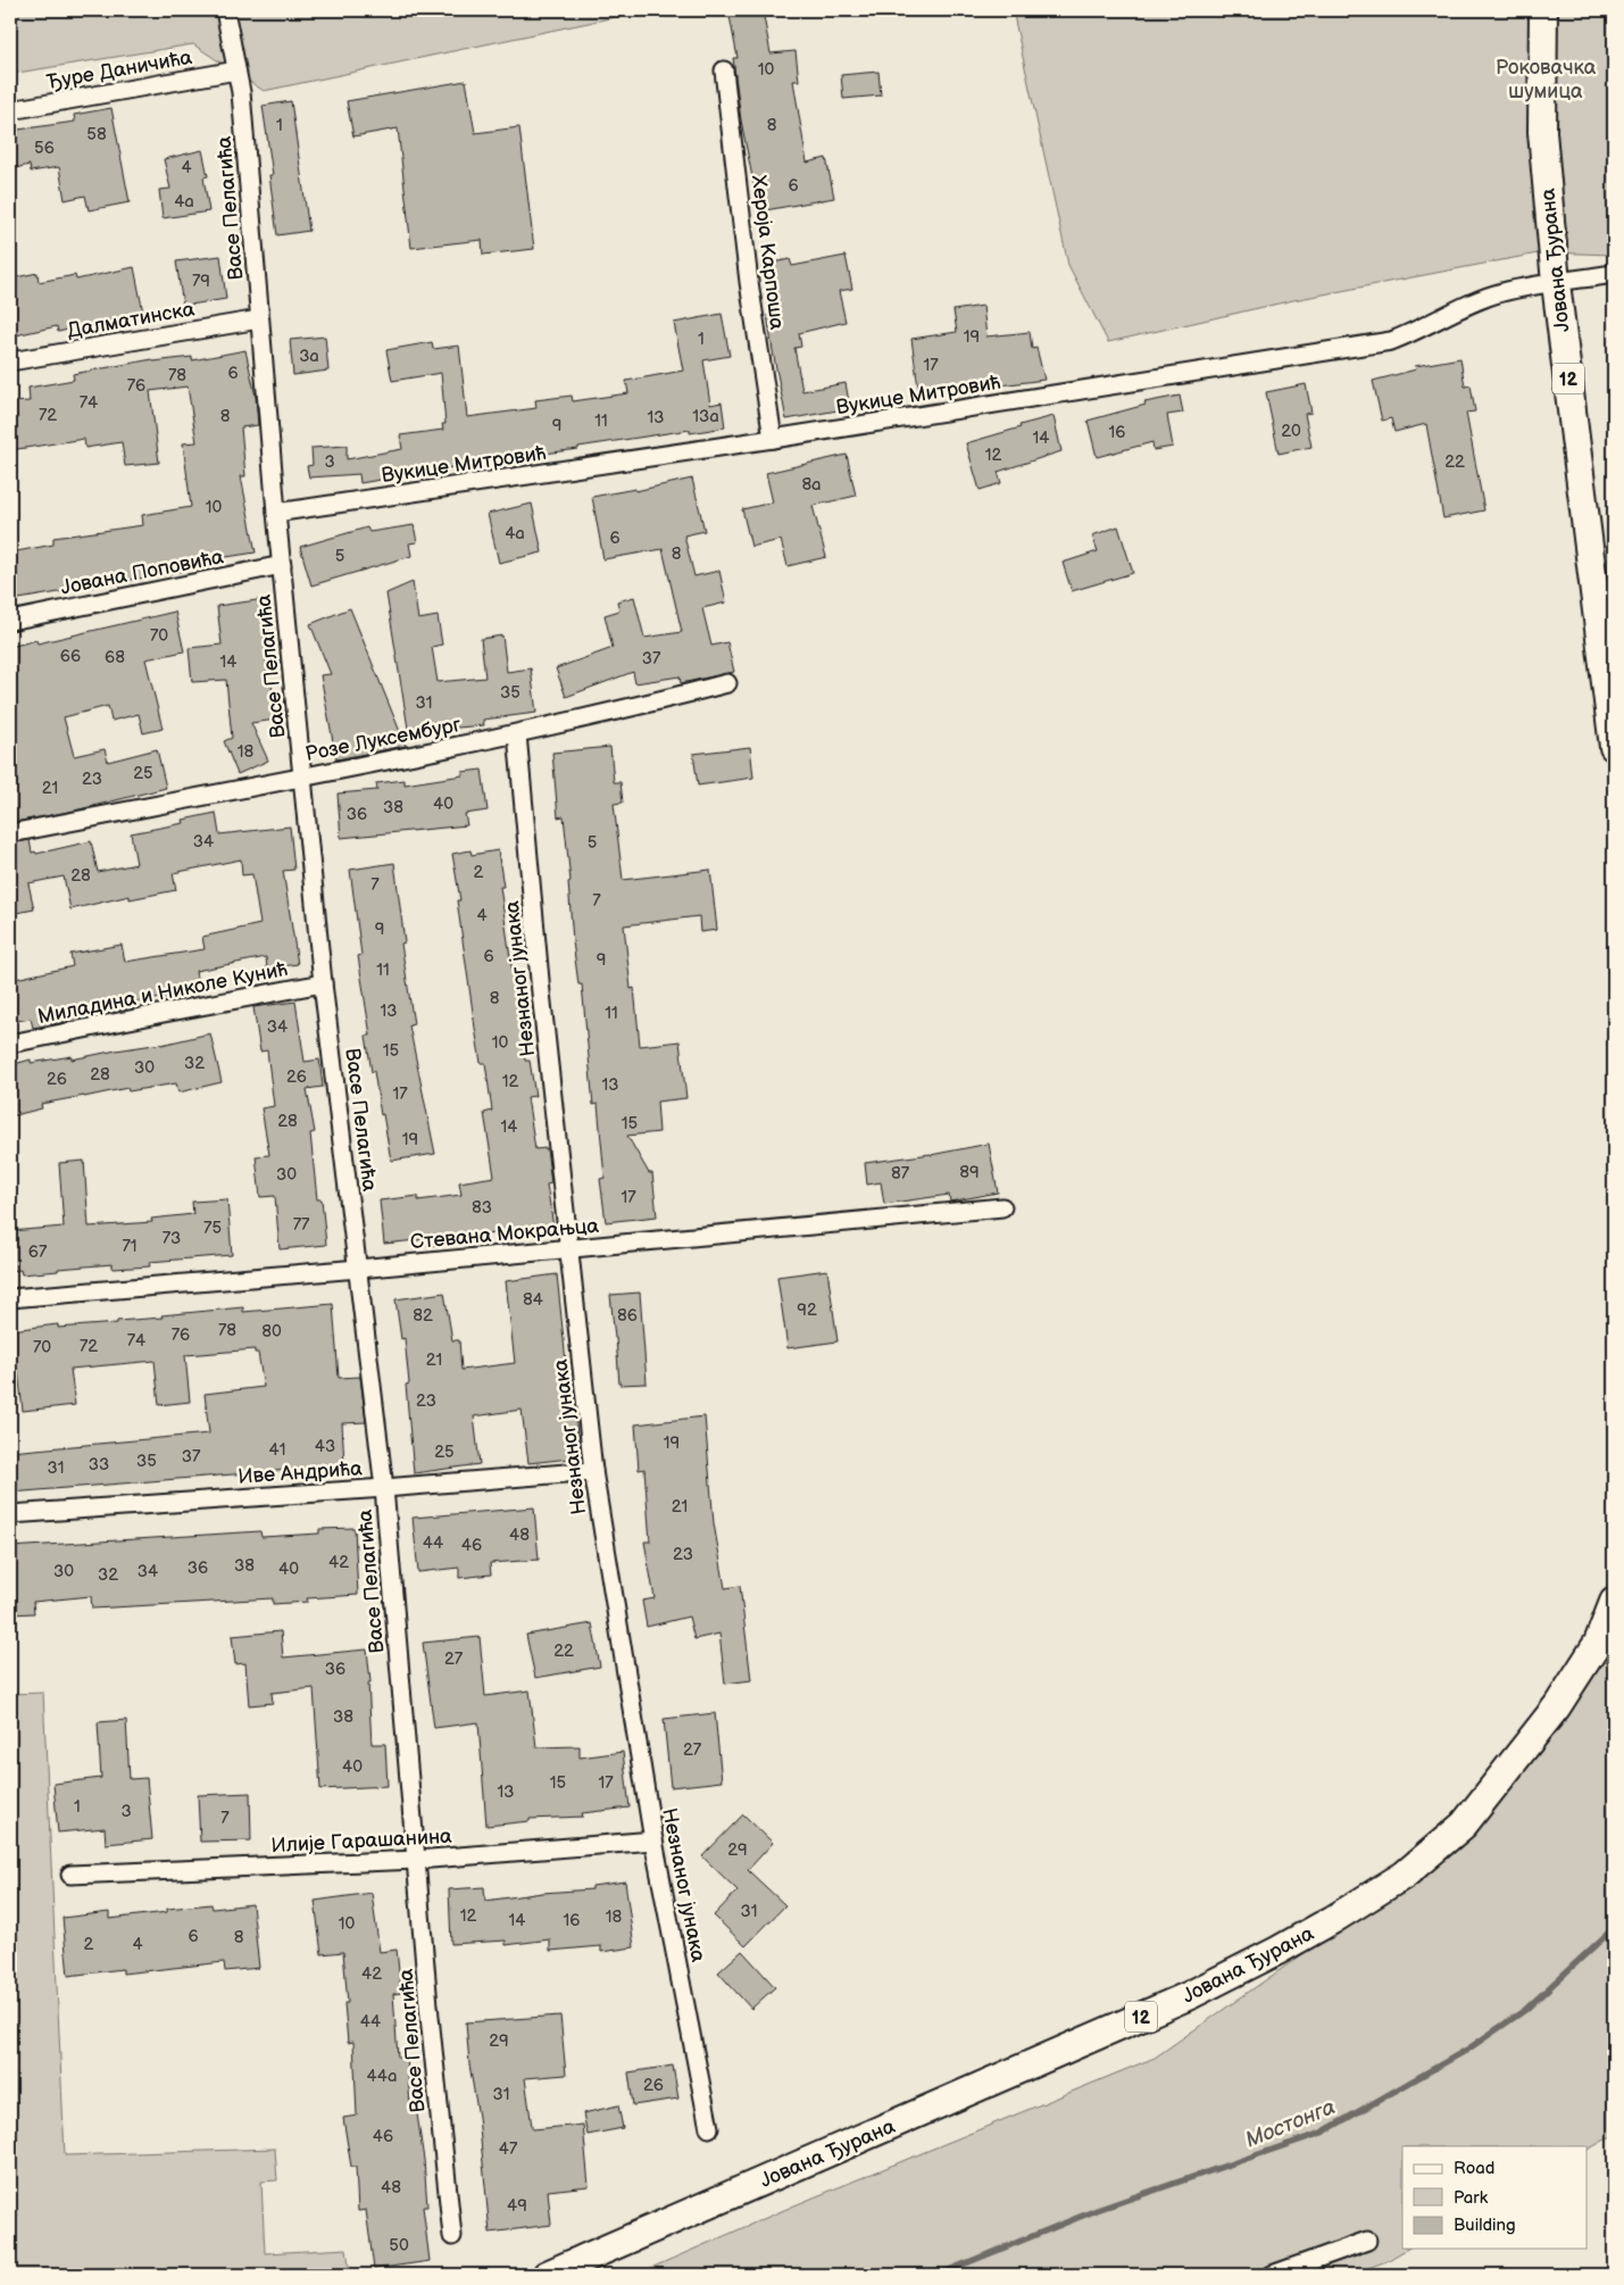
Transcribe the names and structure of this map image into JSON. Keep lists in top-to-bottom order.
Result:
{
  "streets": {
    "main road": ["Јована Ђурана", "12"],
    "street": [
      "Ђуре Даничића",
      "Васе Пелагића",
      "Хероја Карпоша",
      "Далматинска",
      "Вукице Митровић",
      "Јована Поповића",
      "Розе Луксембург",
      "Незнаног јунака",
      "Миладина и Николе Кунић",
      "Стевана Мокрањца",
      "Иве Андрића",
      "Илије Гарашанина"
    ]
  },
  "crossings": [
    ["Ђуре Даничића", "Васе Пелагића"],
    ["Васе Пелагића", "Далматинска"],
    ["Васе Пелагића", "Вукице Митровић"],
    ["Васе Пелагића", "Јована Поповића"],
    ["Васе Пелагића", "Розе Луксембург"],
    ["Васе Пелагића", "Миладина и Николе Кунић"],
    ["Васе Пелагића", "Стевана Мокрањца"],
    ["Васе Пелагића", "Иве Андрића"],
    ["Васе Пелагића", "Илије Гарашанина"],
    ["Хероја Карпоша", "Вукице Митровић"],
    ["Јована Ђурана", "Вукице Митровић"],
    ["Розе Луксембург", "Незнаног јунака"],
    ["Незнаног јунака", "Стевана Мокрањца"],
    ["Незнаног јунака", "Иве Андрића"],
    ["Незнаног јунака", "Илије Гарашанина"]
  ],
  "water": ["Мостонга"],
  "parks": ["Роковачка шумица"],
  "house_numbers": [
    "10",
    "1",
    "8",
    "58",
    "56",
    "4",
    "6",
    "4a",
    "79",
    "19",
    "1",
    "3a",
    "17",
    "6",
    "78",
    "76",
    "74",
    "72",
    "8",
    "13a",
    "13",
    "11",
    "9",
    "20",
    "16",
    "14",
    "12",
    "3",
    "22",
    "8a",
    "10",
    "4a",
    "6",
    "8",
    "5",
    "70",
    "66",
    "68",
    "37",
    "14",
    "35",
    "31",
    "18",
    "25",
    "23",
    "21",
    "40",
    "38",
    "36",
    "34",
    "5",
    "2",
    "28",
    "7",
    "7",
    "4",
    "9",
    "6",
    "9",
    "11",
    "8",
    "13",
    "11",
    "34",
    "10",
    "15",
    "32",
    "30",
    "28",
    "26",
    "26",
    "12",
    "13",
    "17",
    "28",
    "15",
    "14",
    "19",
    "89",
    "87",
    "30",
    "17",
    "83",
    "77",
    "75",
    "73",
    "71",
    "67",
    "84",
    "92",
    "82",
    "86",
    "78",
    "80",
    "76",
    "74",
    "72",
    "70",
    "21",
    "23",
    "19",
    "43",
    "41",
    "25",
    "37",
    "35",
    "33",
    "31",
    "21",
    "48",
    "44",
    "46",
    "23",
    "42",
    "38",
    "36",
    "40",
    "30",
    "34",
    "32",
    "22",
    "27",
    "36",
    "38",
    "27",
    "40",
    "15",
    "17",
    "13",
    "1",
    "3",
    "7",
    "29",
    "31",
    "12",
    "18",
    "14",
    "16",
    "10",
    "6",
    "8",
    "2",
    "4",
    "42",
    "44",
    "29",
    "44a",
    "26",
    "31",
    "46",
    "47",
    "48",
    "49",
    "50"
  ],
  "legend": ["Road", "Park", "Building"]
}
